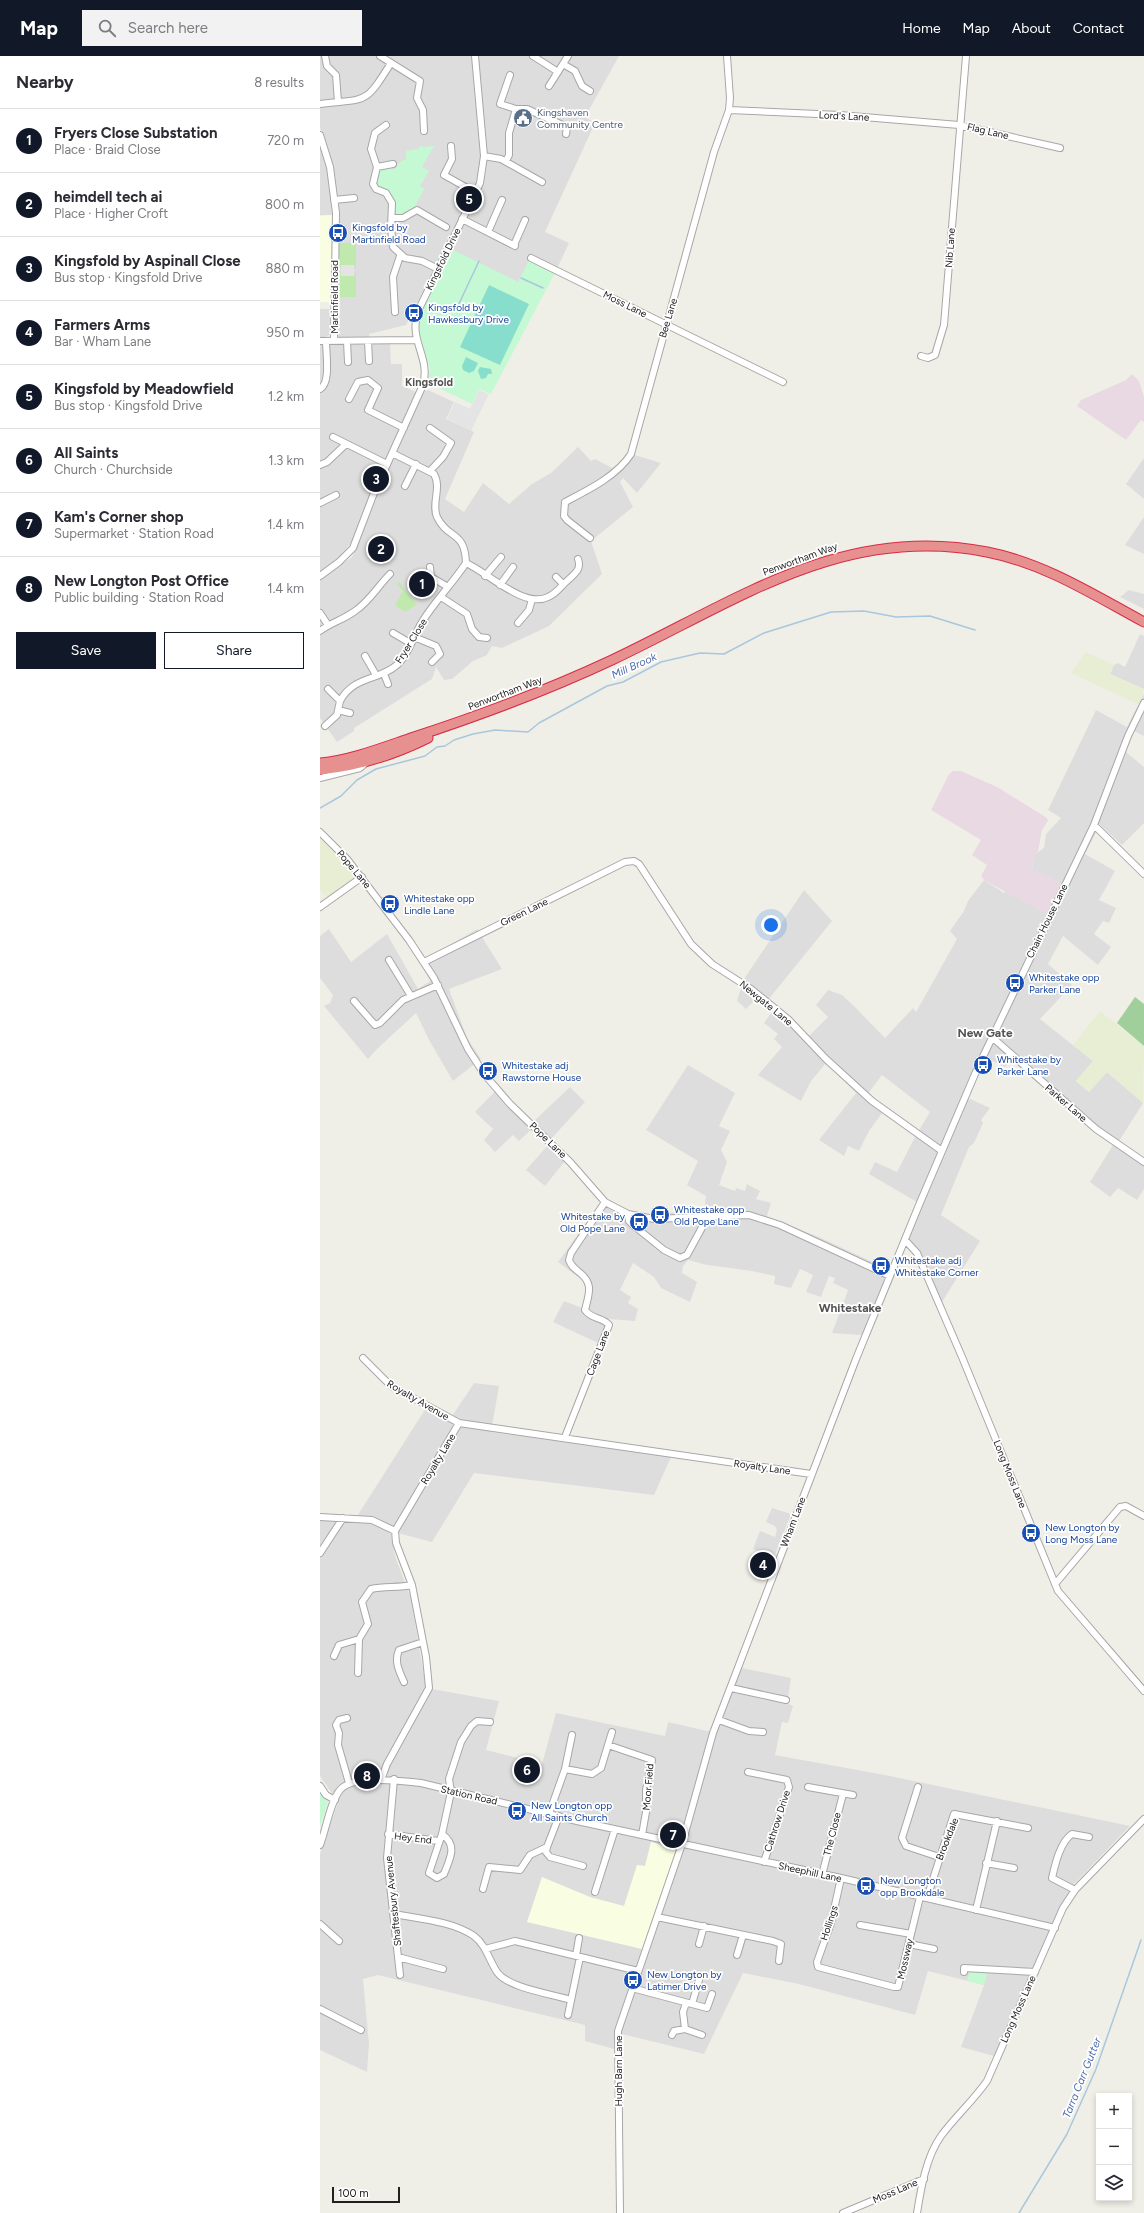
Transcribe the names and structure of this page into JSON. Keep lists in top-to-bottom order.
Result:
{
  "streets": {
    "highway": ["Penwortham Way"],
    "street": [
      "Lord's Lane",
      "Flag Lane",
      "Nib Lane",
      "Kingsfold Drive",
      "Martinfield Road",
      "Moss Lane",
      "Bee Lane",
      "Fryer Close",
      "Pope Lane",
      "Green Lane",
      "Chain House Lane",
      "Newgate Lane",
      "Parker Lane",
      "Cage Lane",
      "Royalty Avenue",
      "Royalty Lane",
      "Long Moss Lane",
      "Wham Lane",
      "Moor Field",
      "Station Road",
      "Cathrow Drive",
      "The Close",
      "Hey End",
      "Brookdale",
      "Sheephill Lane",
      "Shaftesbury Avenue",
      "Hollings",
      "Mossway",
      "Hugh Barn Lane"
    ]
  },
  "crossings": [
    ["Lord's Lane", "Flag Lane"],
    ["Lord's Lane", "Nib Lane"],
    ["Lord's Lane", "Bee Lane"],
    ["Flag Lane", "Nib Lane"],
    ["Moss Lane", "Bee Lane"],
    ["Moss Lane", "Long Moss Lane"],
    ["Pope Lane", "Green Lane"],
    ["Pope Lane", "Cage Lane"],
    ["Pope Lane", "Wham Lane"],
    ["Green Lane", "Newgate Lane"],
    ["Chain House Lane", "Newgate Lane"],
    ["Chain House Lane", "Parker Lane"],
    ["Chain House Lane", "Wham Lane"],
    ["Cage Lane", "Royalty Lane"],
    ["Royalty Avenue", "Royalty Lane"],
    ["Royalty Lane", "Wham Lane"],
    ["Long Moss Lane", "Wham Lane"],
    ["Long Moss Lane", "Sheephill Lane"],
    ["Wham Lane", "Station Road"],
    ["Wham Lane", "Sheephill Lane"],
    ["Wham Lane", "Hugh Barn Lane"],
    ["Moor Field", "Station Road"],
    ["Station Road", "Sheephill Lane"],
    ["Station Road", "Shaftesbury Avenue"],
    ["Station Road", "Hugh Barn Lane"],
    ["Cathrow Drive", "Sheephill Lane"],
    ["The Close", "Sheephill Lane"],
    ["Hey End", "Shaftesbury Avenue"],
    ["Brookdale", "Sheephill Lane"],
    ["Sheephill Lane", "Hollings"],
    ["Sheephill Lane", "Mossway"],
    ["Sheephill Lane", "Hugh Barn Lane"],
    ["Hollings", "Mossway"]
  ],
  "districts": ["Kingsfold", "New Gate", "Whitestake"],
  "water": ["Mill Brook", "Tarra Carr Gutter"],
  "places": {
    "public building": ["Kingshaven Community Centre"],
    "bus stop": [
      "Kingsfold by Martinfield Road",
      "Kingsfold by Hawkesbury Drive",
      "Whitestake opp Lindle Lane",
      "Whitestake opp Parker Lane",
      "Whitestake by Parker Lane",
      "Whitestake adj Rawstorne House",
      "Whitestake opp Old Pope Lane",
      "Whitestake by Old Pope Lane",
      "Whitestake adj Whitestake Corner",
      "New Longton by Long Moss Lane",
      "New Longton opp All Saints Church",
      "New Longton opp Brookdale",
      "New Longton by Latimer Drive"
    ]
  },
  "scale_bar": "100 m",
  "page": {
    "header": "Map",
    "search": "Search here",
    "nav": [
      "Home",
      "Map",
      "About",
      "Contact"
    ],
    "heading": ["Nearby", "8 results"],
    "list": [
      {
        "mark": "1",
        "name": "Fryers Close Substation",
        "note": "Place · Braid Close",
        "value": "720 m"
      },
      {
        "mark": "2",
        "name": "heimdell tech ai",
        "note": "Place · Higher Croft",
        "value": "800 m"
      },
      {
        "mark": "3",
        "name": "Kingsfold by Aspinall Close",
        "note": "Bus stop · Kingsfold Drive",
        "value": "880 m"
      },
      {
        "mark": "4",
        "name": "Farmers Arms",
        "note": "Bar · Wham Lane",
        "value": "950 m"
      },
      {
        "mark": "5",
        "name": "Kingsfold by Meadowfield",
        "note": "Bus stop · Kingsfold Drive",
        "value": "1.2 km"
      },
      {
        "mark": "6",
        "name": "All Saints",
        "note": "Church · Churchside",
        "value": "1.3 km"
      },
      {
        "mark": "7",
        "name": "Kam's Corner shop",
        "note": "Supermarket · Station Road",
        "value": "1.4 km"
      },
      {
        "mark": "8",
        "name": "New Longton Post Office",
        "note": "Public building · Station Road",
        "value": "1.4 km"
      }
    ],
    "pins": [
      "5",
      "3",
      "2",
      "1",
      "4",
      "6",
      "8",
      "7"
    ],
    "buttons": ["Save", "Share"],
    "map_buttons": ["+", "−"],
    "scale": "100 m"
  }
}
